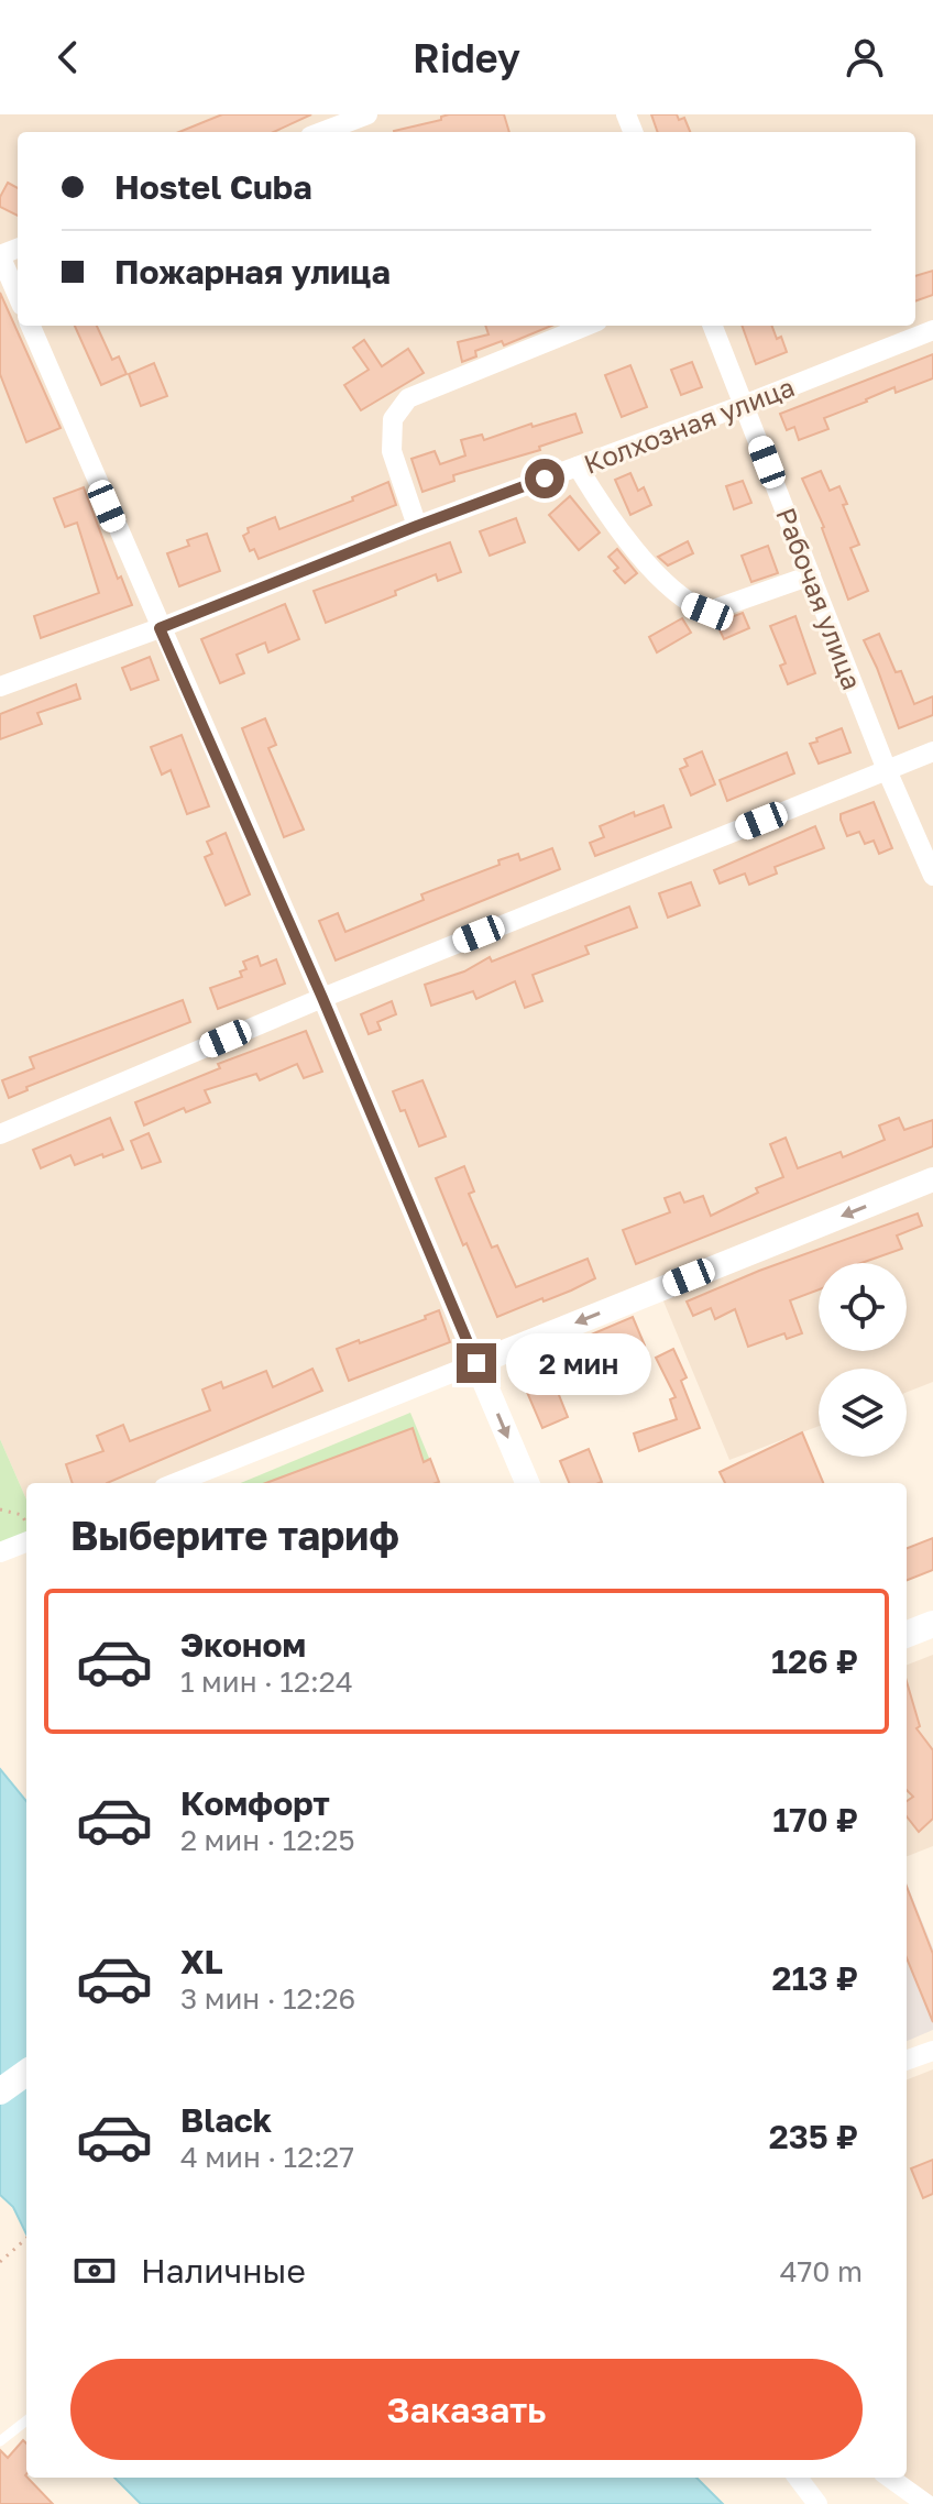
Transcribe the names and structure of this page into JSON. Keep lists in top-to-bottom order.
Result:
{
  "streets": {
    "street": ["Колхозная улица", "Рабочая улица"]
  },
  "crossings": [
    ["Колхозная улица", "Рабочая улица"]
  ],
  "page": {
    "header": "Ridey",
    "banner": ["Hostel Cuba", "Пожарная улица"],
    "bubble": "2 мин",
    "heading": "Выберите тариф",
    "list": [
      {
        "name": "Эконом",
        "note": "1 мин · 12:24",
        "value": "126 ₽"
      },
      {
        "name": "Комфорт",
        "note": "2 мин · 12:25",
        "value": "170 ₽"
      },
      {
        "name": "XL",
        "note": "3 мин · 12:26",
        "value": "213 ₽"
      },
      {
        "name": "Black",
        "note": "4 мин · 12:27",
        "value": "235 ₽"
      }
    ],
    "pay": ["Наличные", "470 m"],
    "buttons": "Заказать"
  }
}
